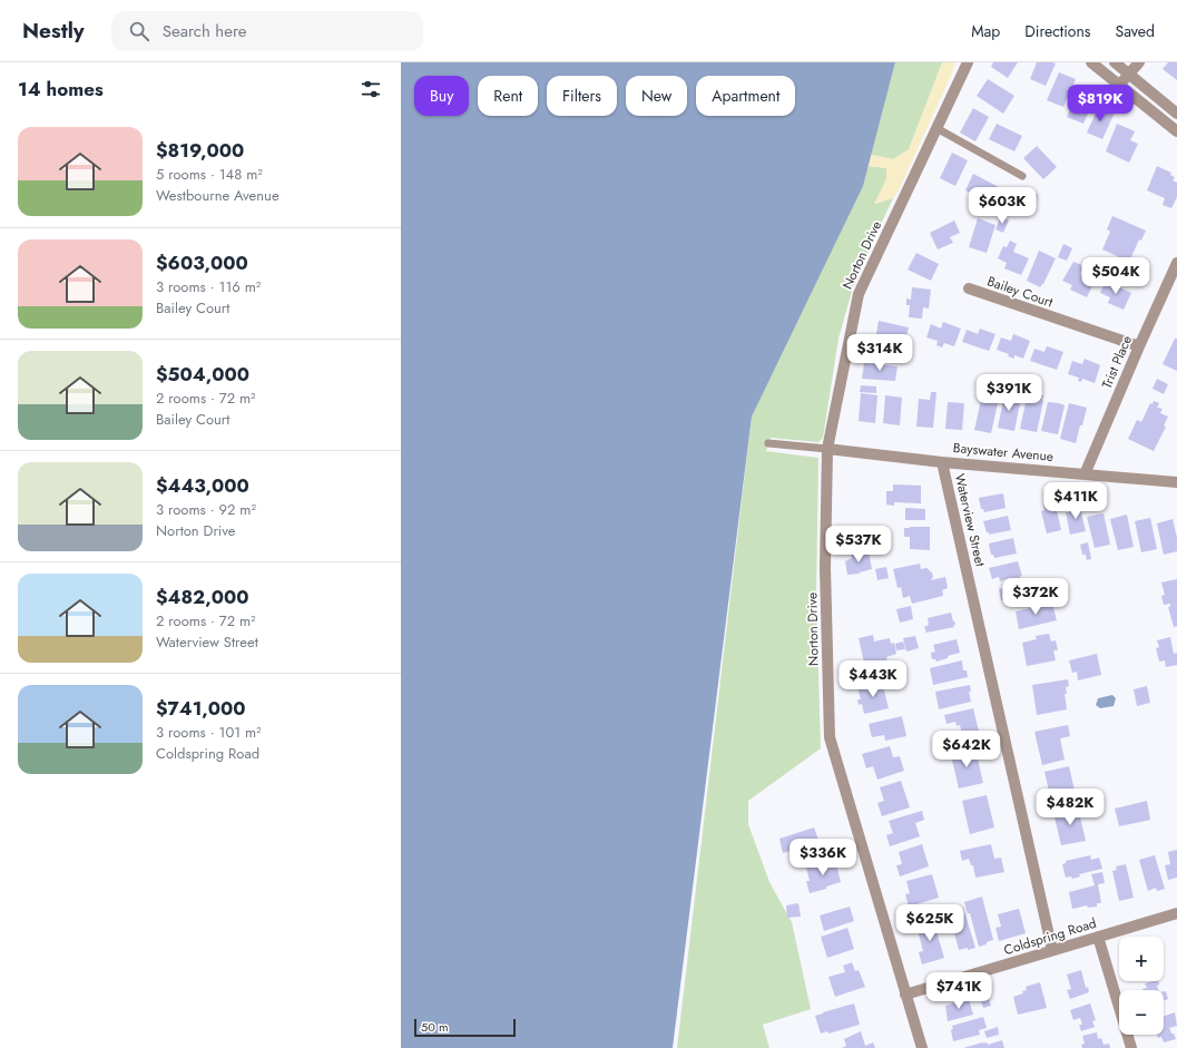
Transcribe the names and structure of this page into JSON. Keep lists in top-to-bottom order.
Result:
{
  "streets": {
    "street": [
      "Norton Drive",
      "Bailey Court",
      "Trist Place",
      "Bayswater Avenue",
      "Waterview Street",
      "Coldspring Road"
    ]
  },
  "crossings": [
    ["Norton Drive", "Bayswater Avenue"],
    ["Norton Drive", "Coldspring Road"],
    ["Bailey Court", "Trist Place"],
    ["Trist Place", "Bayswater Avenue"],
    ["Bayswater Avenue", "Waterview Street"],
    ["Waterview Street", "Coldspring Road"]
  ],
  "scale_bar": "50 m",
  "page": {
    "header": "Nestly",
    "search": "Search here",
    "nav": ["Map", "Directions", "Saved"],
    "heading": "14 homes",
    "chip": [
      "Buy",
      "Rent",
      "Filters",
      "New",
      "Apartment"
    ],
    "price": [
      "$819K",
      "$603K",
      "$504K",
      "$314K",
      "$391K",
      "$411K",
      "$537K",
      "$372K",
      "$443K",
      "$642K",
      "$482K",
      "$336K",
      "$625K",
      "$741K"
    ],
    "list": [
      {
        "name": "$819,000",
        "note": "5 rooms · 148 m² · Westbourne Avenue"
      },
      {
        "name": "$603,000",
        "note": "3 rooms · 116 m² · Bailey Court"
      },
      {
        "name": "$504,000",
        "note": "2 rooms · 72 m² · Bailey Court"
      },
      {
        "name": "$443,000",
        "note": "3 rooms · 92 m² · Norton Drive"
      },
      {
        "name": "$482,000",
        "note": "2 rooms · 72 m² · Waterview Street"
      },
      {
        "name": "$741,000",
        "note": "3 rooms · 101 m² · Coldspring Road"
      }
    ],
    "map_buttons": ["+", "−"],
    "scale": "50 m"
  }
}
